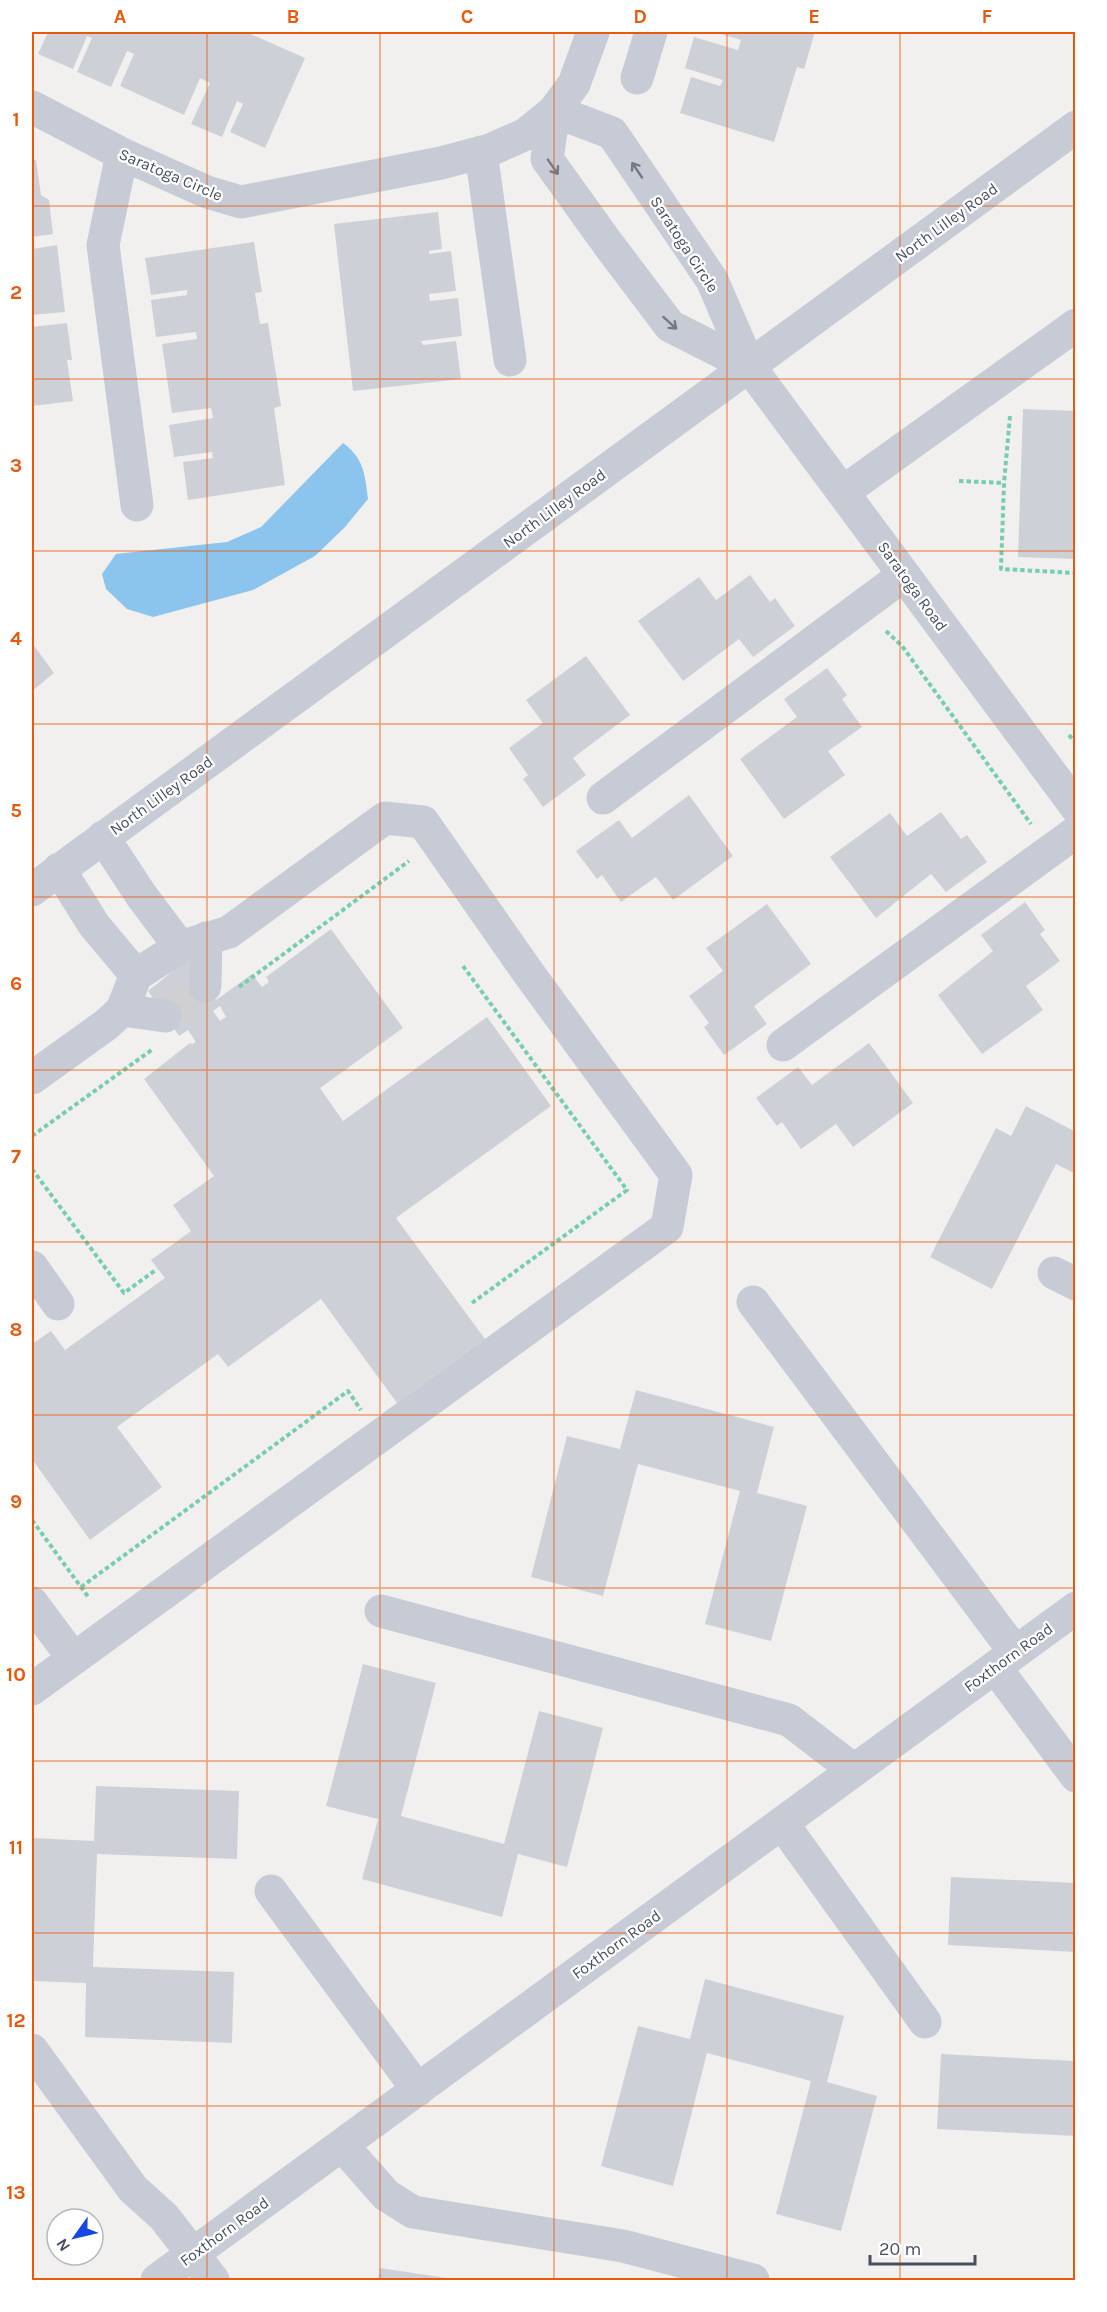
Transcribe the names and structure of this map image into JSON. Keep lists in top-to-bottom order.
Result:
{
  "streets": {
    "street": [
      "Saratoga Circle",
      "North Lilley Road",
      "Saratoga Road",
      "Foxthorn Road"
    ]
  },
  "crossings": [
    ["Saratoga Circle", "North Lilley Road"],
    ["Saratoga Circle", "Saratoga Road"],
    ["North Lilley Road", "Saratoga Road"]
  ],
  "scale_bar": "20 m",
  "north": "bottom left",
  "grid": {
    "columns": [
      "A",
      "B",
      "C",
      "D",
      "E",
      "F"
    ],
    "rows": [
      "1",
      "2",
      "3",
      "4",
      "5",
      "6",
      "7",
      "8",
      "9",
      "10",
      "11",
      "12",
      "13"
    ]
  }
}
